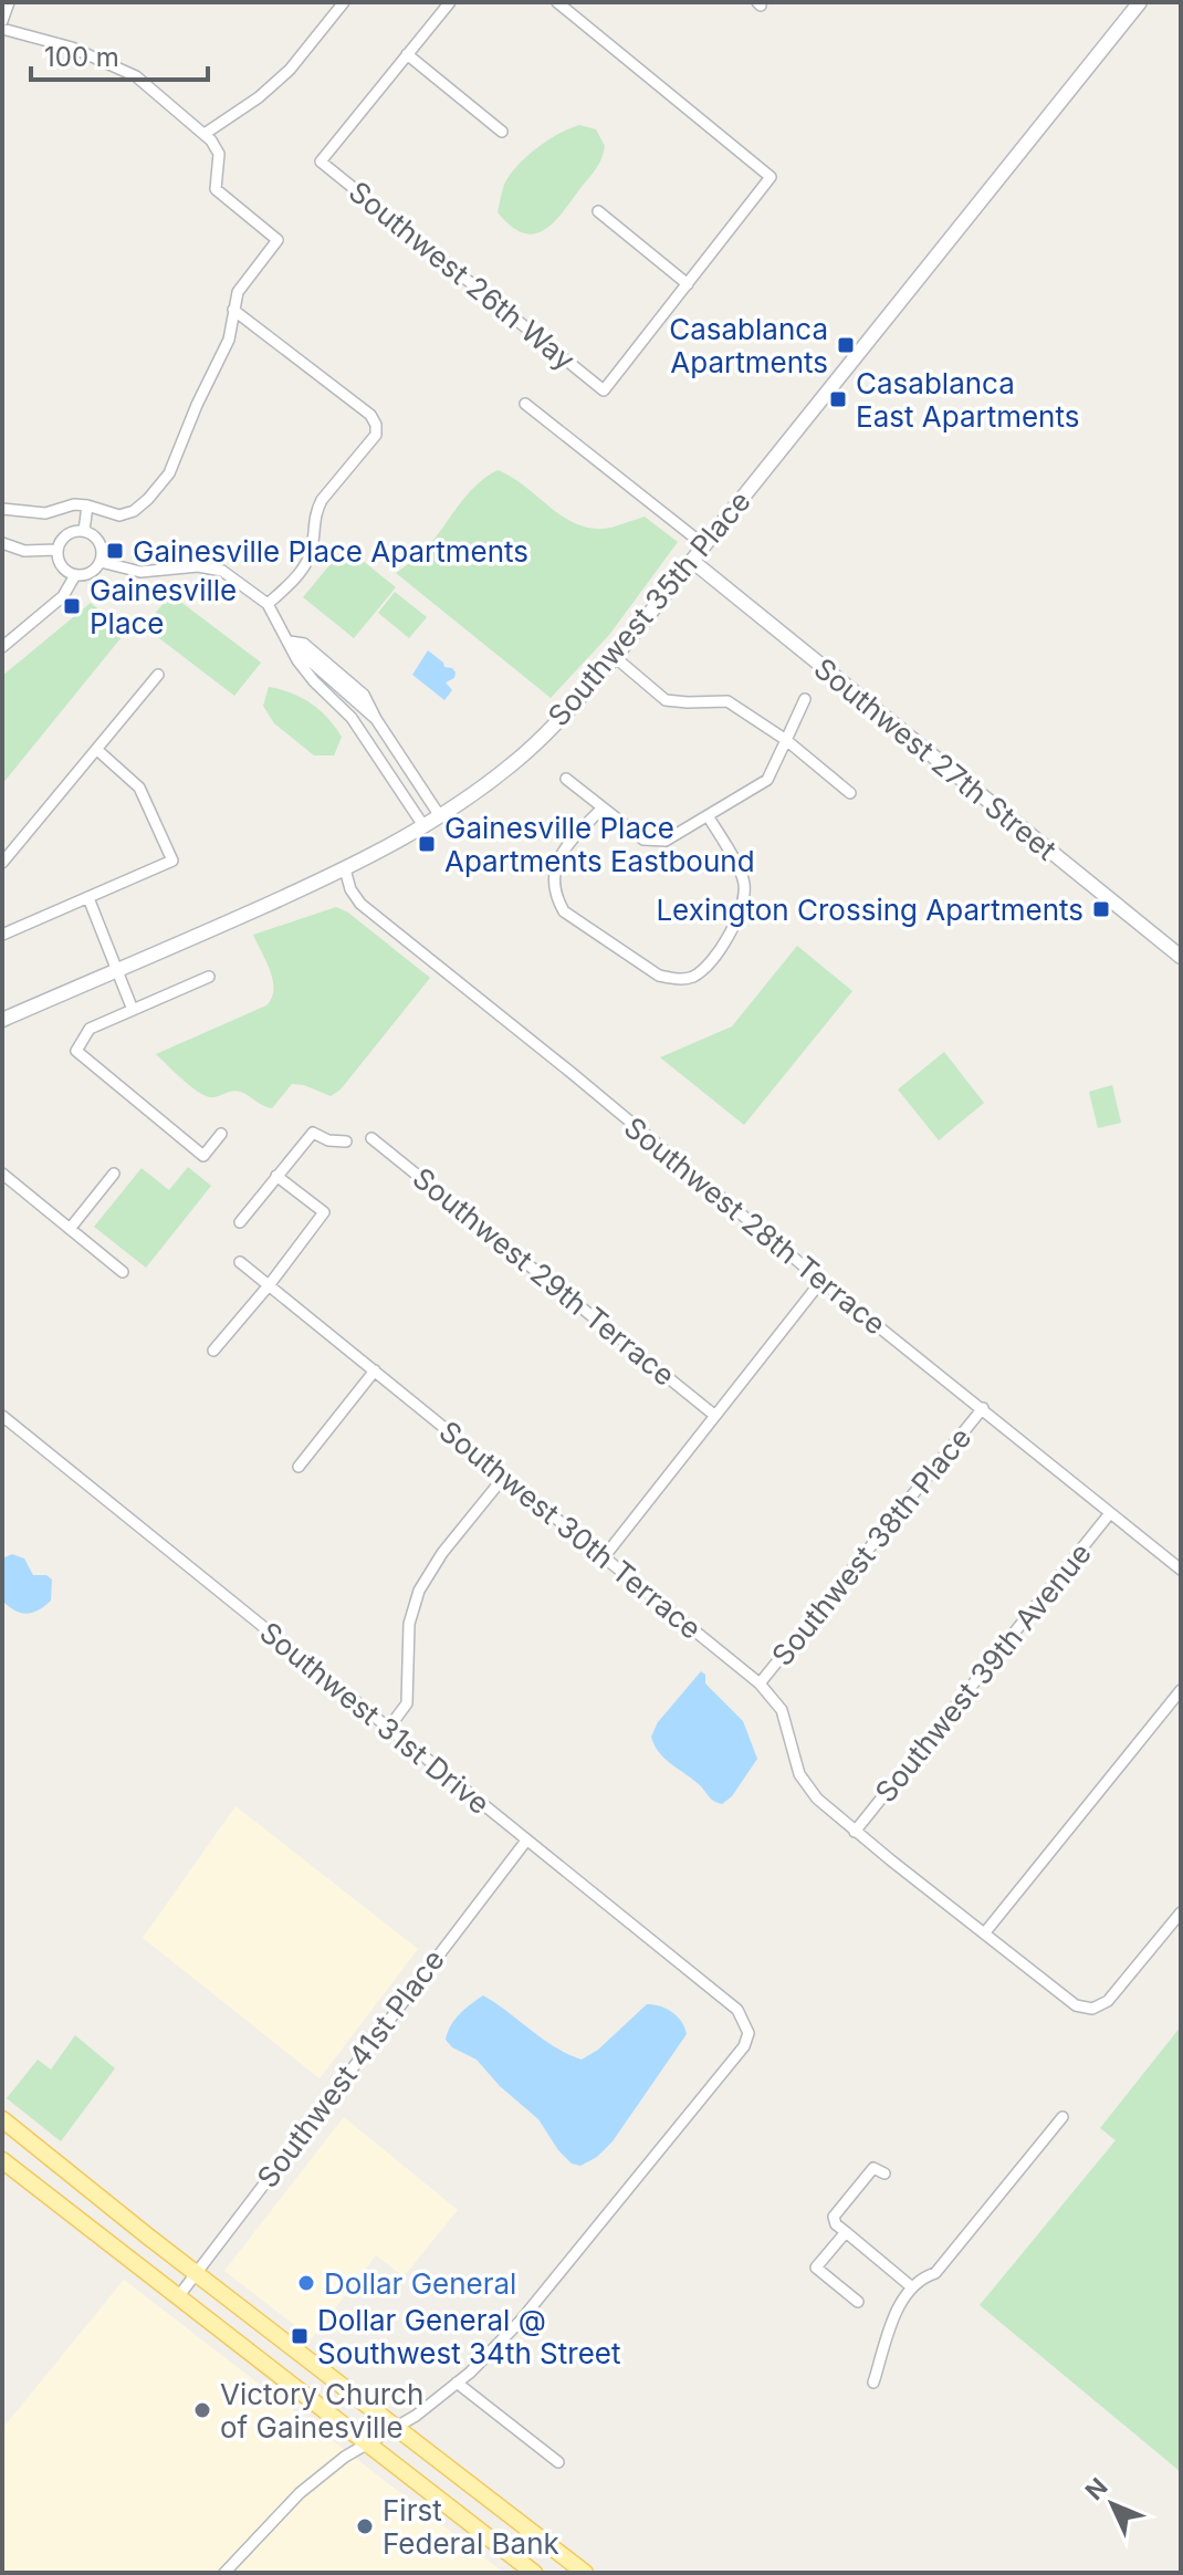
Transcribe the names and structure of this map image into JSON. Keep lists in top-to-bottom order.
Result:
{
  "streets": {
    "street": [
      "Southwest 26th Way",
      "Southwest 35th Place",
      "Southwest 27th Street",
      "Southwest 28th Terrace",
      "Southwest 29th Terrace",
      "Southwest 30th Terrace",
      "Southwest 38th Place",
      "Southwest 39th Avenue",
      "Southwest 31st Drive",
      "Southwest 41st Place"
    ]
  },
  "crossings": [
    ["Southwest 35th Place", "Southwest 27th Street"],
    ["Southwest 35th Place", "Southwest 28th Terrace"],
    ["Southwest 28th Terrace", "Southwest 38th Place"],
    ["Southwest 28th Terrace", "Southwest 39th Avenue"],
    ["Southwest 30th Terrace", "Southwest 38th Place"],
    ["Southwest 30th Terrace", "Southwest 39th Avenue"],
    ["Southwest 31st Drive", "Southwest 41st Place"]
  ],
  "places": {
    "transit": [
      "Casablanca Apartments",
      "Casablanca East Apartments",
      "Gainesville Place Apartments",
      "Gainesville Place",
      "Gainesville Place Apartments Eastbound",
      "Lexington Crossing Apartments",
      "Dollar General @ Southwest 34th Street"
    ],
    "other": ["Dollar General", "Victory Church of Gainesville", "First Federal Bank"]
  },
  "scale_bar": "100 m",
  "north": "top left"
}
